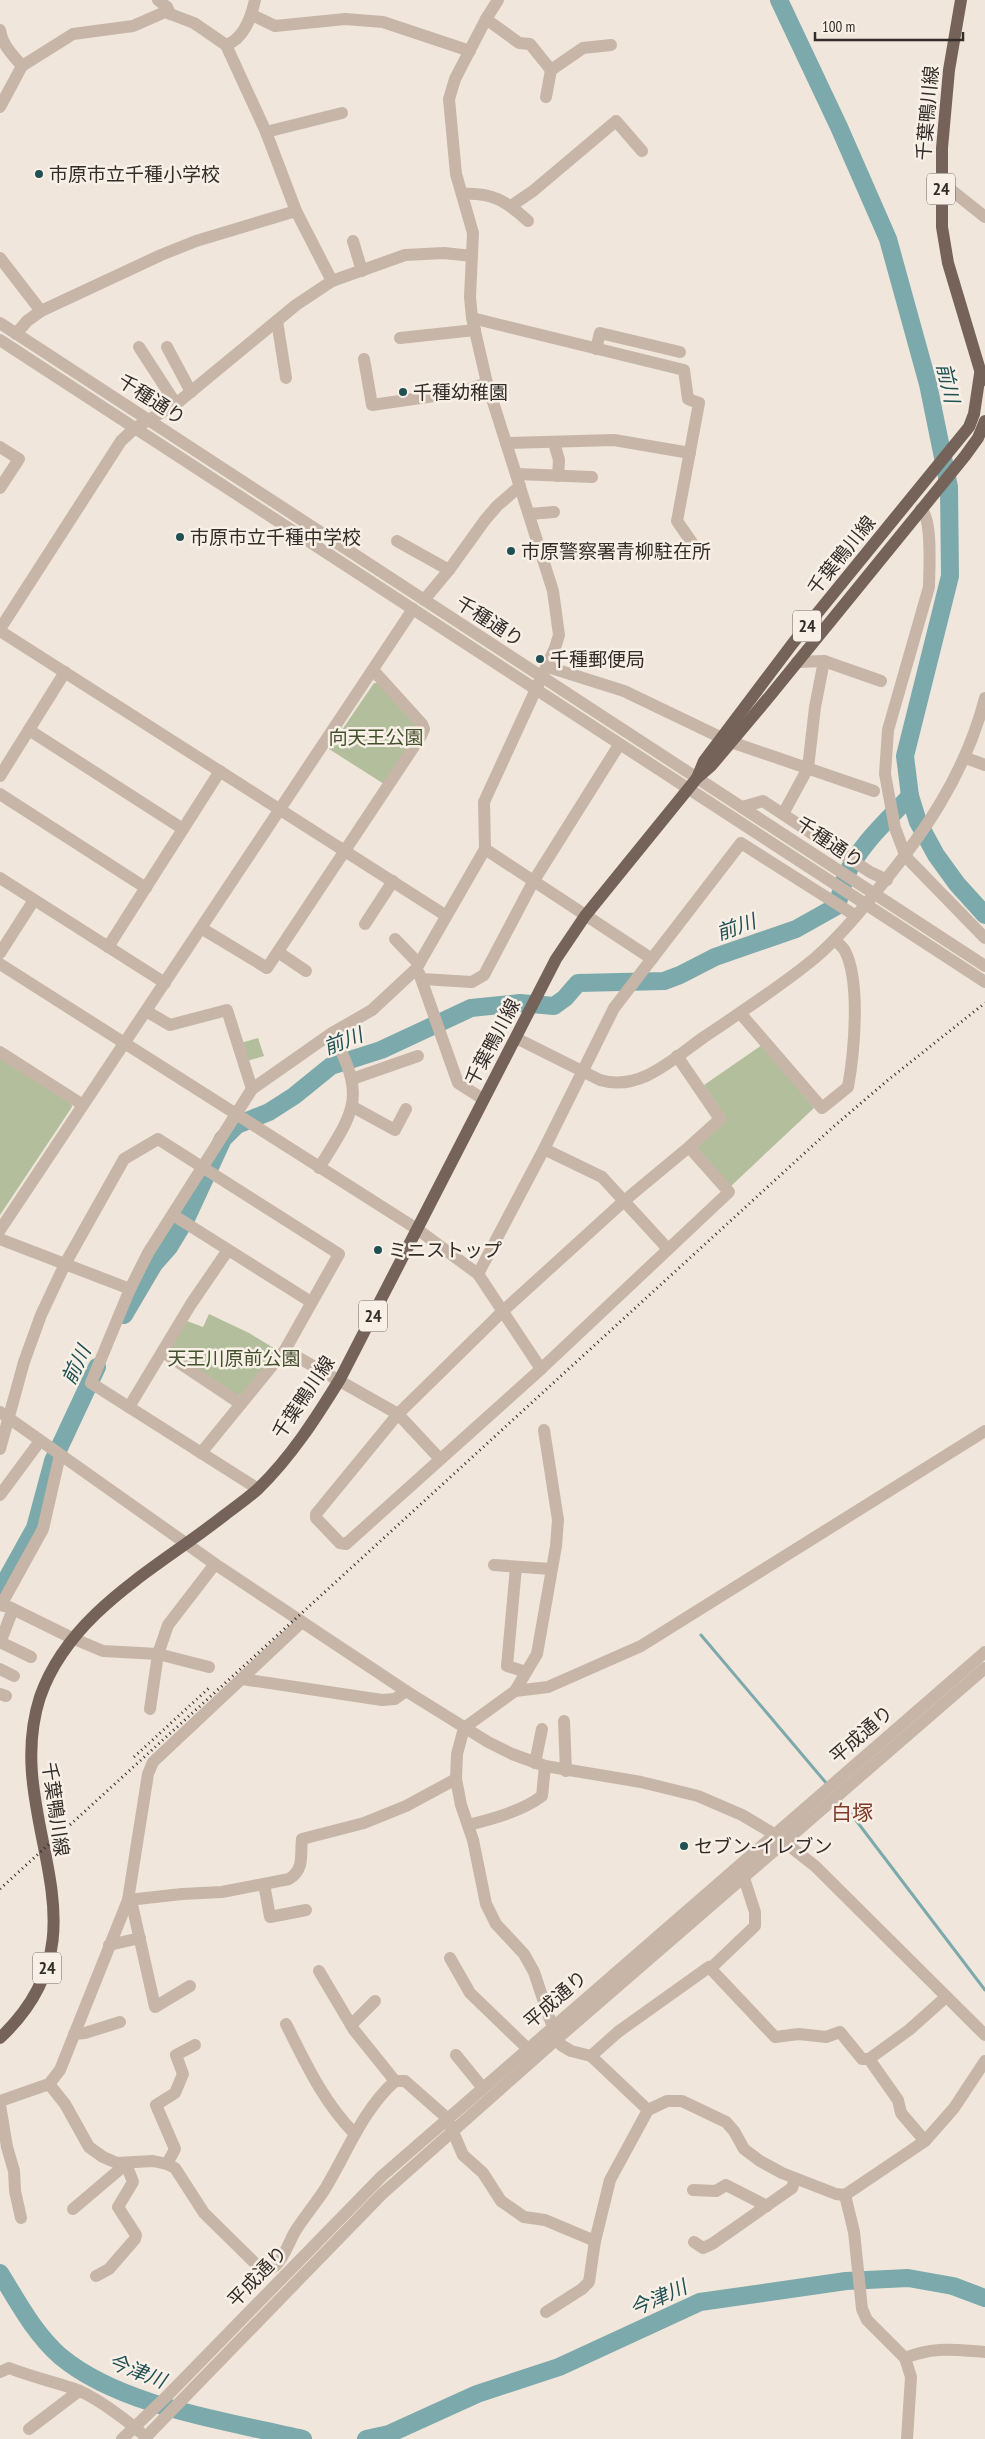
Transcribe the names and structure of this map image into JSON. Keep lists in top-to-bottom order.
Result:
{
  "streets": {
    "main road": ["千葉鴨川線", "24"],
    "street": ["千種通り", "平成通り"]
  },
  "crossings": [
    ["千葉鴨川線", "千種通り"]
  ],
  "districts": ["白塚"],
  "water": ["前川", "今津川"],
  "parks": ["向天王公園", "天王川原前公園"],
  "places": [
    "市原市立千種小学校",
    "千種幼稚園",
    "市原市立千種中学校",
    "市原警察署青柳駐在所",
    "千種郵便局",
    "ミニストップ",
    "セブン-イレブン"
  ],
  "scale_bar": "100 m"
}
